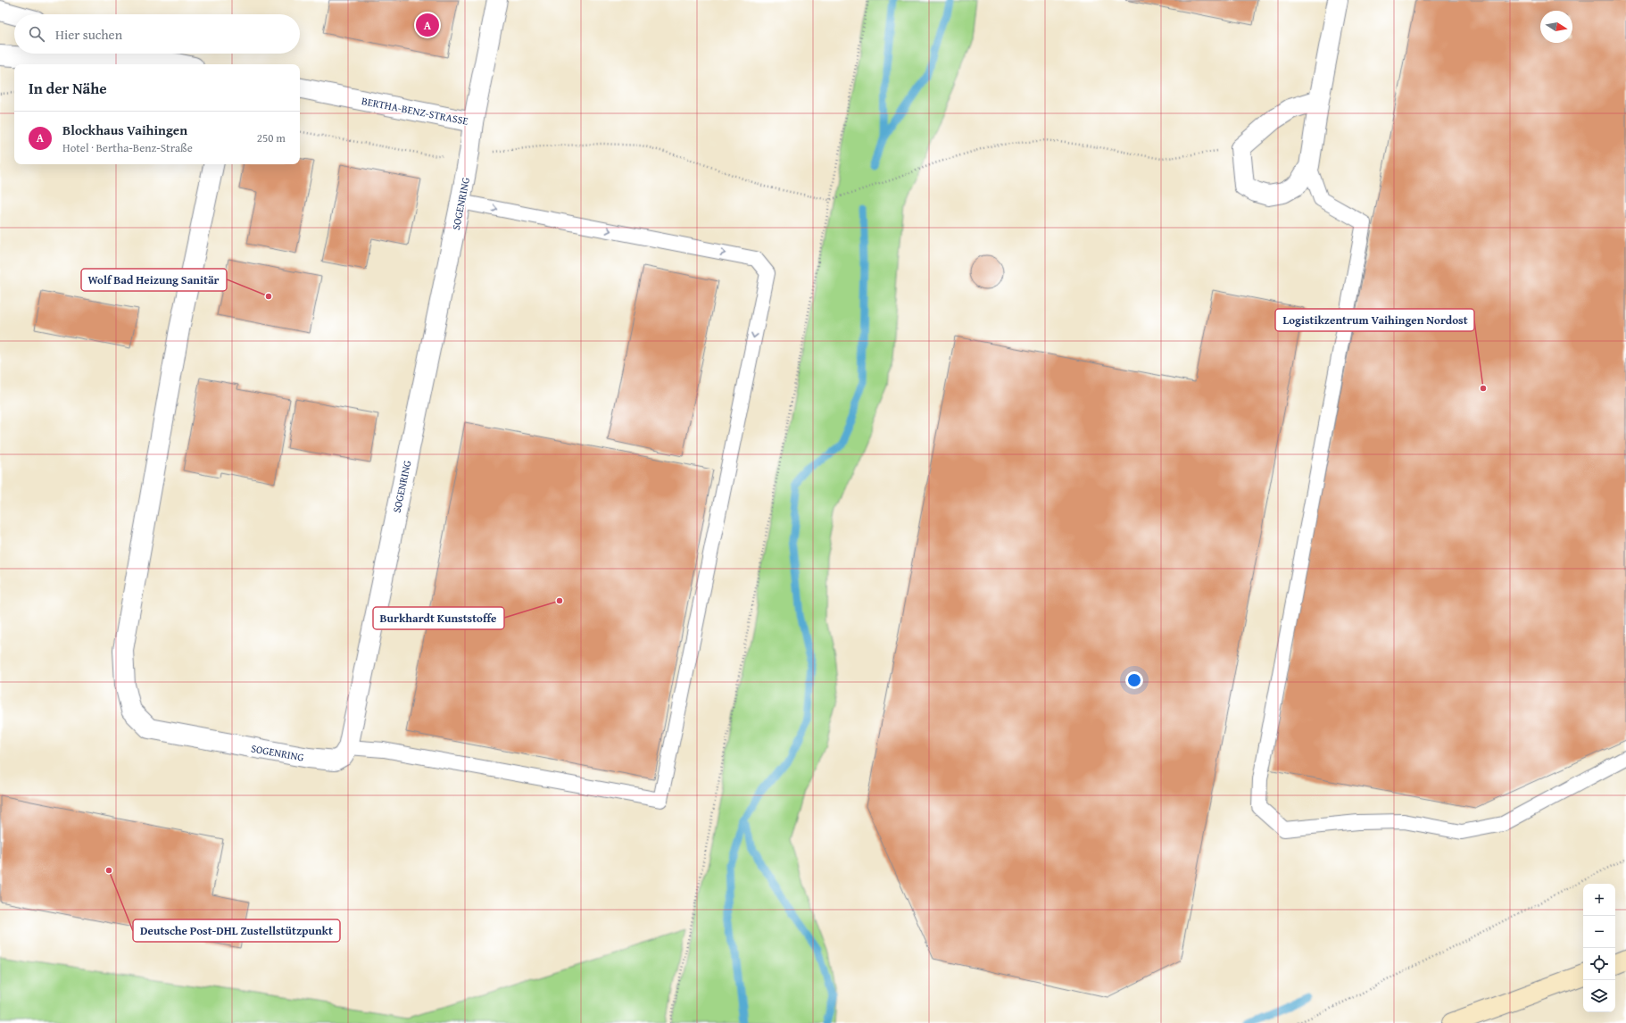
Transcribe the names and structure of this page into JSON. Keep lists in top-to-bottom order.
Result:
{
  "streets": {
    "street": ["BERTHA-BENZ-STRASSE", "SOGENRING"]
  },
  "crossings": [
    ["BERTHA-BENZ-STRASSE", "SOGENRING"]
  ],
  "places": [
    "Wolf Bad Heizung Sanitär",
    "Logistikzentrum Vaihingen Nordost",
    "Burkhardt Kunststoffe",
    "Deutsche Post-DHL Zustellstützpunkt"
  ],
  "north": "right",
  "page": {
    "pins": "A",
    "search": "Hier suchen",
    "heading": "In der Nähe",
    "list": [
      {
        "mark": "A",
        "name": "Blockhaus Vaihingen",
        "note": "Hotel · Bertha-Benz-Straße",
        "value": "250 m"
      }
    ],
    "map_buttons": ["+", "−"]
  }
}
